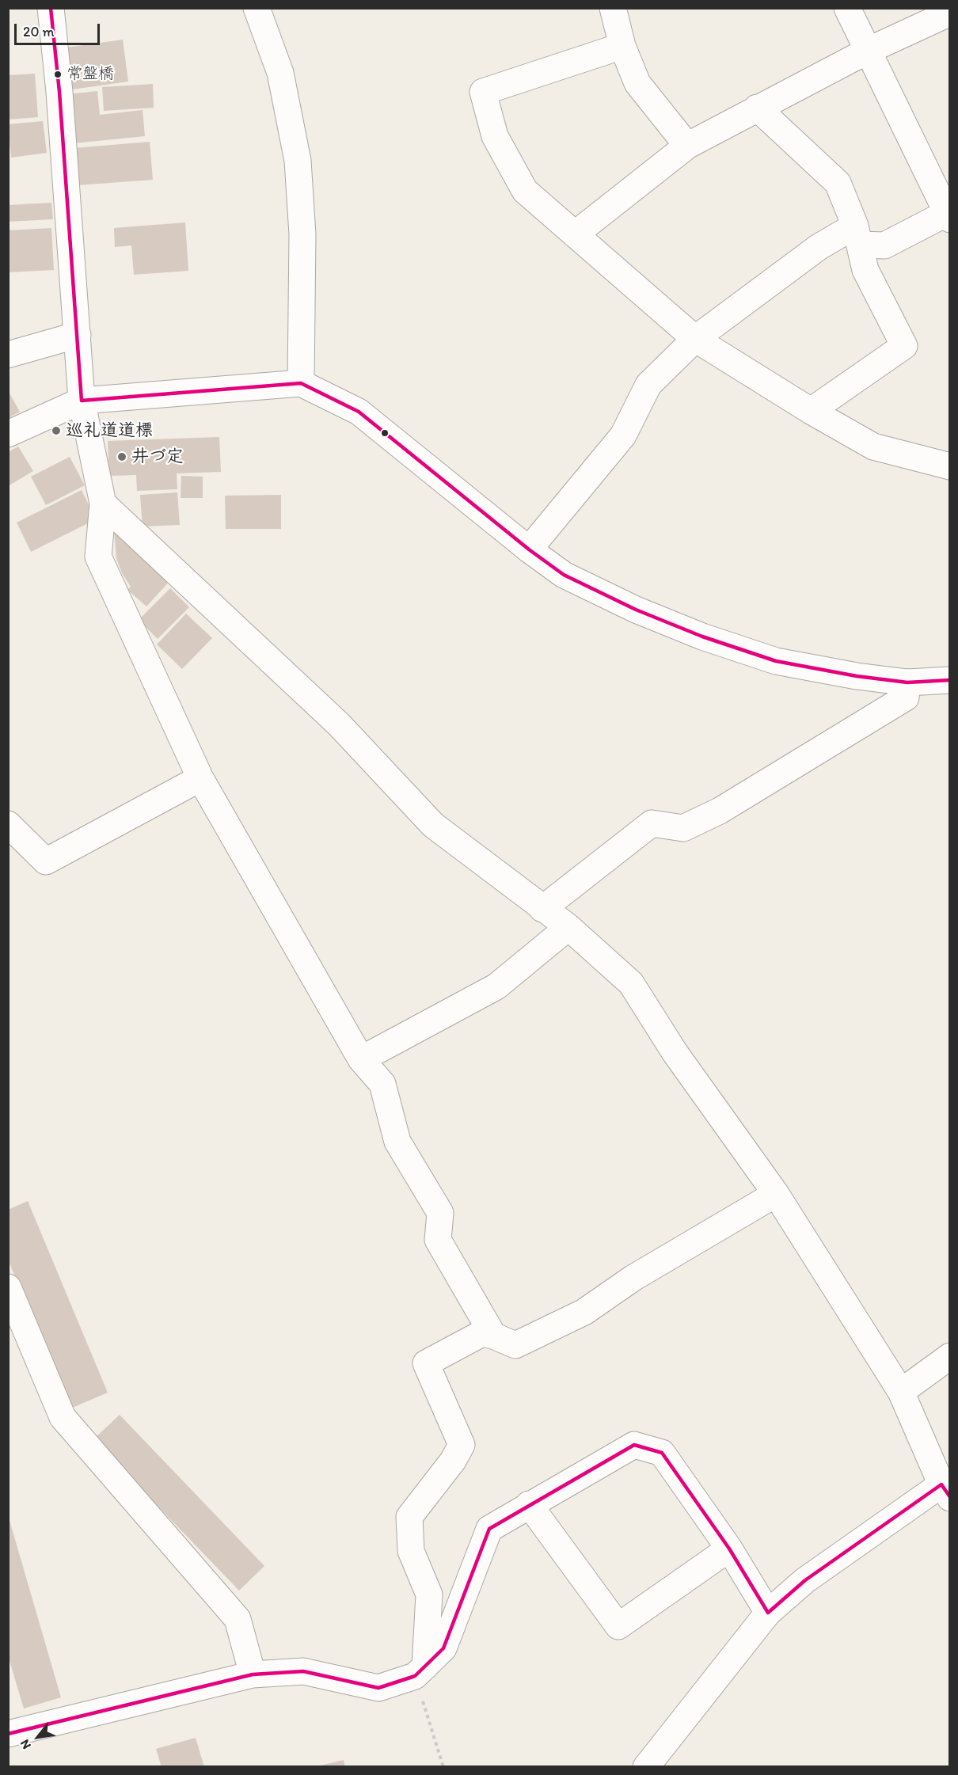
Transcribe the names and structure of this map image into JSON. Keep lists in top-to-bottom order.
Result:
{
  "places": ["常盤橋", "巡礼道道標", "井づ定"],
  "scale_bar": "20 m",
  "north": "bottom left"
}
